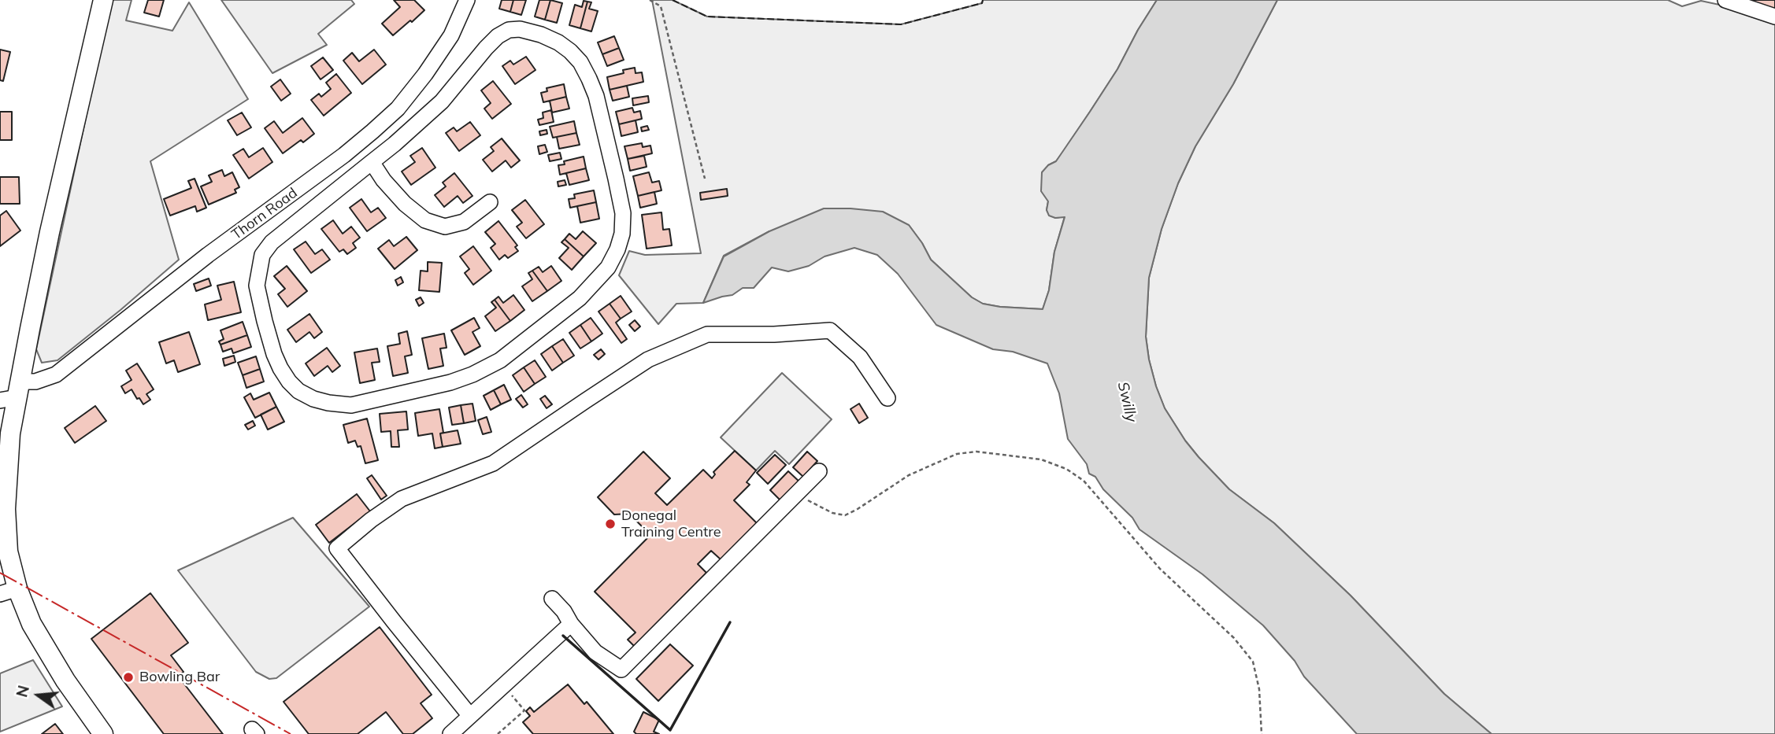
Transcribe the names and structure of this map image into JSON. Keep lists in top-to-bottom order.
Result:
{
  "streets": {
    "street": ["Thorn Road"]
  },
  "water": ["Swilly"],
  "places": ["Donegal Training Centre", "Bowling Bar"],
  "north": "left"
}
